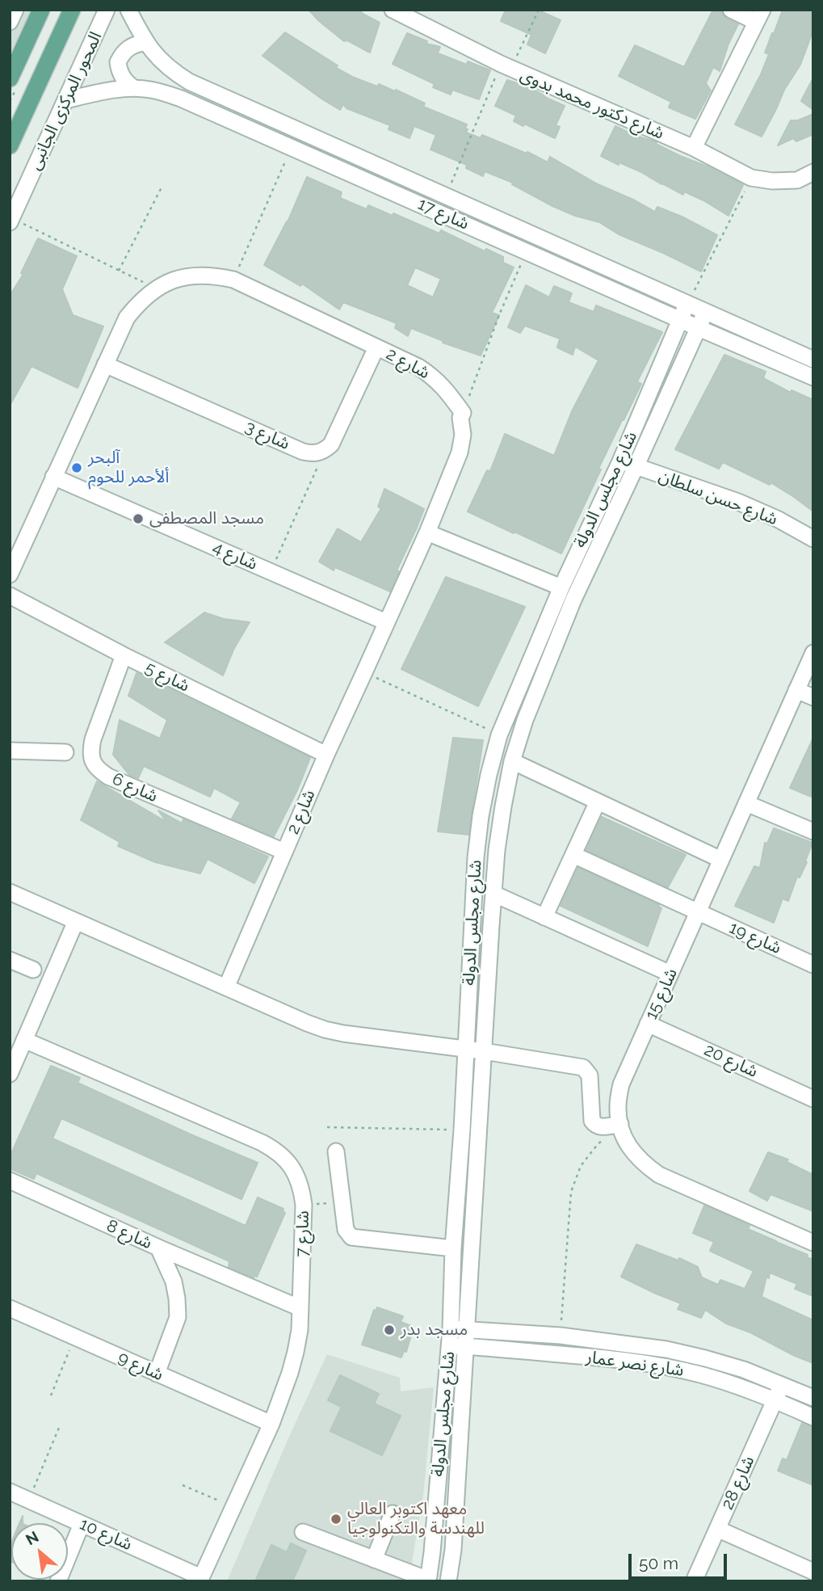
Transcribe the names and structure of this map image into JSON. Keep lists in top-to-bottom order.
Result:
{
  "streets": {
    "street": [
      "المحور المركزى الجانبى",
      "شارع دكتور محمد بدوى",
      "شارع 17",
      "شارع 2",
      "شارع 3",
      "شارع مجلس الدولة",
      "شارع حسن سلطان",
      "شارع 4",
      "شارع 5",
      "شارع 6",
      "شارع 19",
      "شارع 15",
      "شارع 20",
      "شارع 7",
      "شارع 8",
      "شارع نصر عمار",
      "شارع 9",
      "شارع 28",
      "شارع 10"
    ]
  },
  "crossings": [
    ["المحور المركزى الجانبى", "شارع 17"],
    ["شارع 17", "شارع مجلس الدولة"],
    ["شارع 2", "شارع 3"],
    ["شارع 2", "شارع 4"],
    ["شارع 2", "شارع 5"],
    ["شارع 2", "شارع 6"],
    ["شارع مجلس الدولة", "شارع حسن سلطان"],
    ["شارع مجلس الدولة", "شارع نصر عمار"],
    ["شارع 5", "شارع 6"],
    ["شارع 19", "شارع 15"],
    ["شارع 15", "شارع 20"],
    ["شارع 7", "شارع 9"],
    ["شارع 7", "شارع 10"],
    ["شارع 8", "شارع 9"],
    ["شارع نصر عمار", "شارع 28"]
  ],
  "places": [
    "آلبحر ألأحمر للحوم",
    "مسجد المصطفى",
    "مسجد بدر",
    "معهد اكتوبر العالي للهندسة والتكنولوجيا"
  ],
  "scale_bar": "50 m",
  "north": "top left"
}
